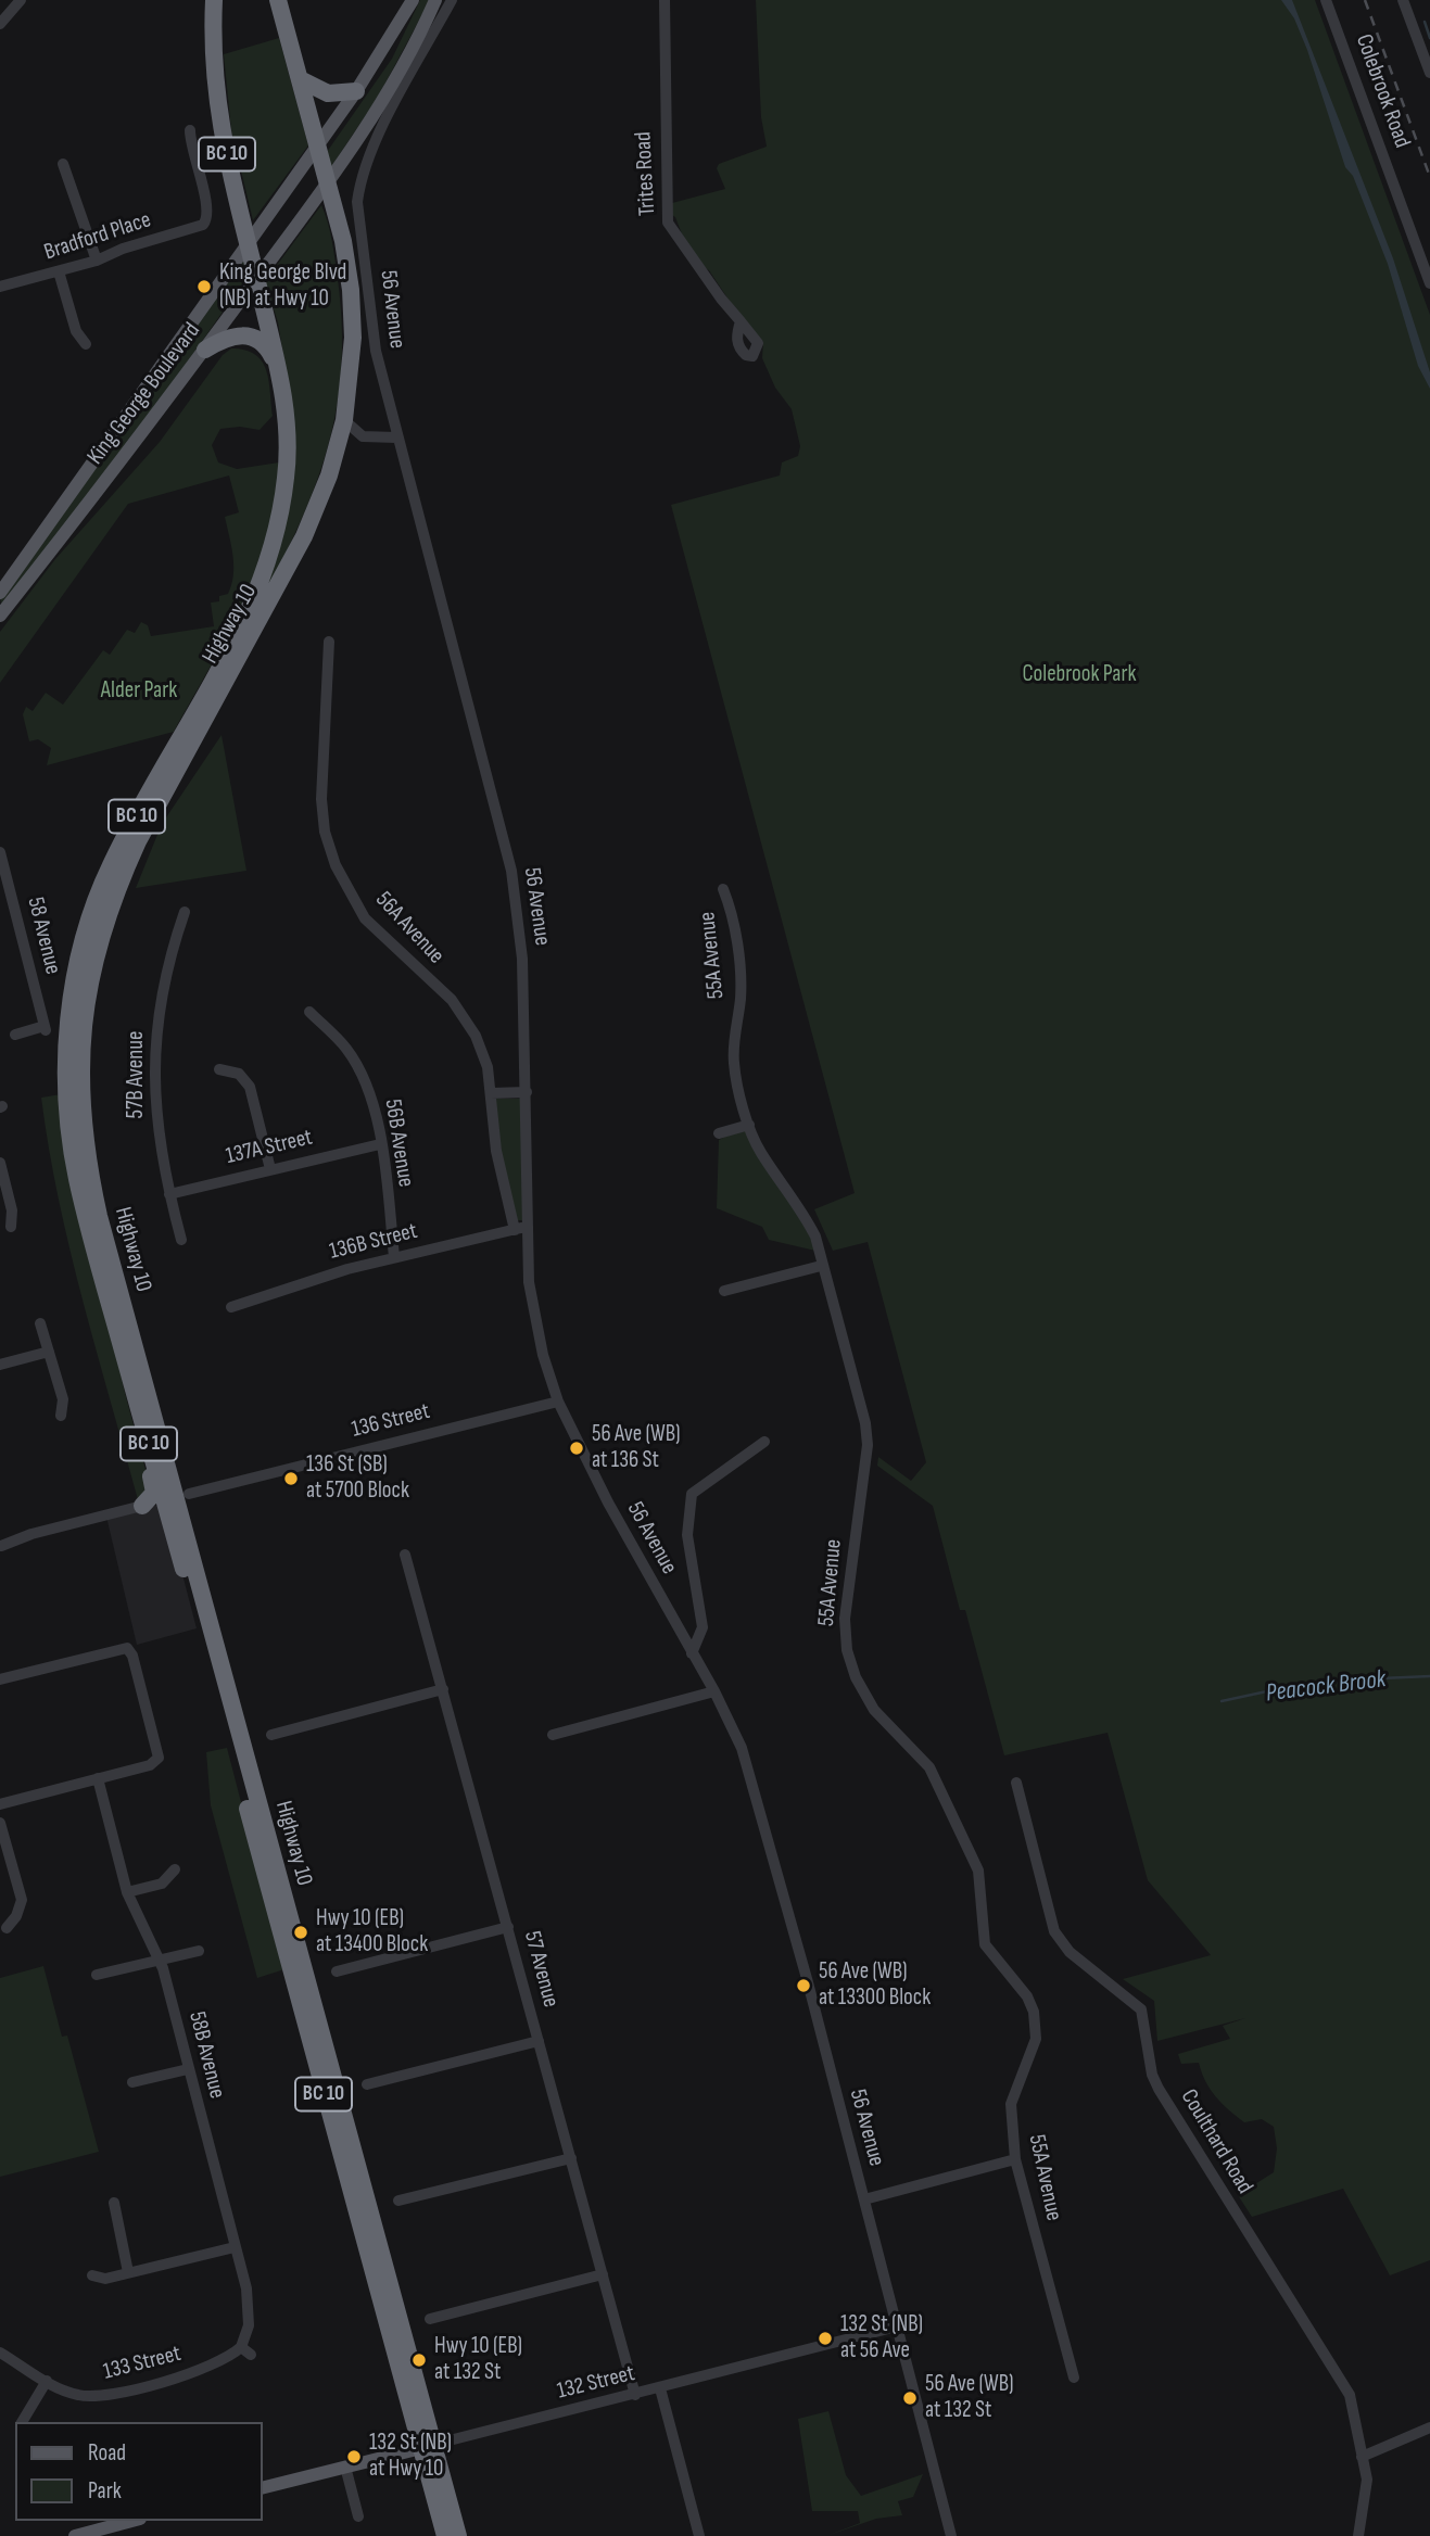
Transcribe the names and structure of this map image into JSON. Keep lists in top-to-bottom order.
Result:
{
  "streets": {
    "highway": ["BC 10", "Highway 10"],
    "main road": ["King George Boulevard", "132 Street"],
    "street": [
      "Colebrook Road",
      "Trites Road",
      "Bradford Place",
      "56 Avenue",
      "56A Avenue",
      "58 Avenue",
      "55A Avenue",
      "57B Avenue",
      "56B Avenue",
      "137A Street",
      "136B Street",
      "136 Street",
      "57 Avenue",
      "58B Avenue",
      "Coulthard Road",
      "133 Street"
    ]
  },
  "crossings": [
    ["56 Avenue", "136B Street"],
    ["56 Avenue", "136 Street"],
    ["56 Avenue", "132 Street"],
    ["King George Boulevard", "Highway 10"],
    ["Highway 10", "132 Street"],
    ["56A Avenue", "136B Street"],
    ["57B Avenue", "137A Street"],
    ["56B Avenue", "137A Street"],
    ["56B Avenue", "136B Street"],
    ["57 Avenue", "132 Street"],
    ["58B Avenue", "133 Street"]
  ],
  "water": ["Peacock Brook"],
  "parks": ["Colebrook Park", "Alder Park"],
  "places": [
    "King George Blvd (NB) at Hwy 10",
    "56 Ave (WB) at 136 St",
    "136 St (SB) at 5700 Block",
    "Hwy 10 (EB) at 13400 Block",
    "56 Ave (WB) at 13300 Block",
    "132 St (NB) at 56 Ave",
    "Hwy 10 (EB) at 132 St",
    "56 Ave (WB) at 132 St",
    "132 St (NB) at Hwy 10"
  ],
  "legend": ["Road", "Park"]
}
